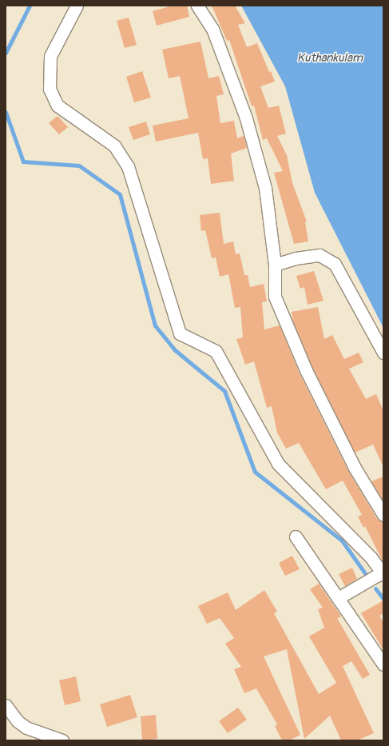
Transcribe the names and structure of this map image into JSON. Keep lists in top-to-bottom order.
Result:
{
  "water": ["Kuthankulam"]
}
